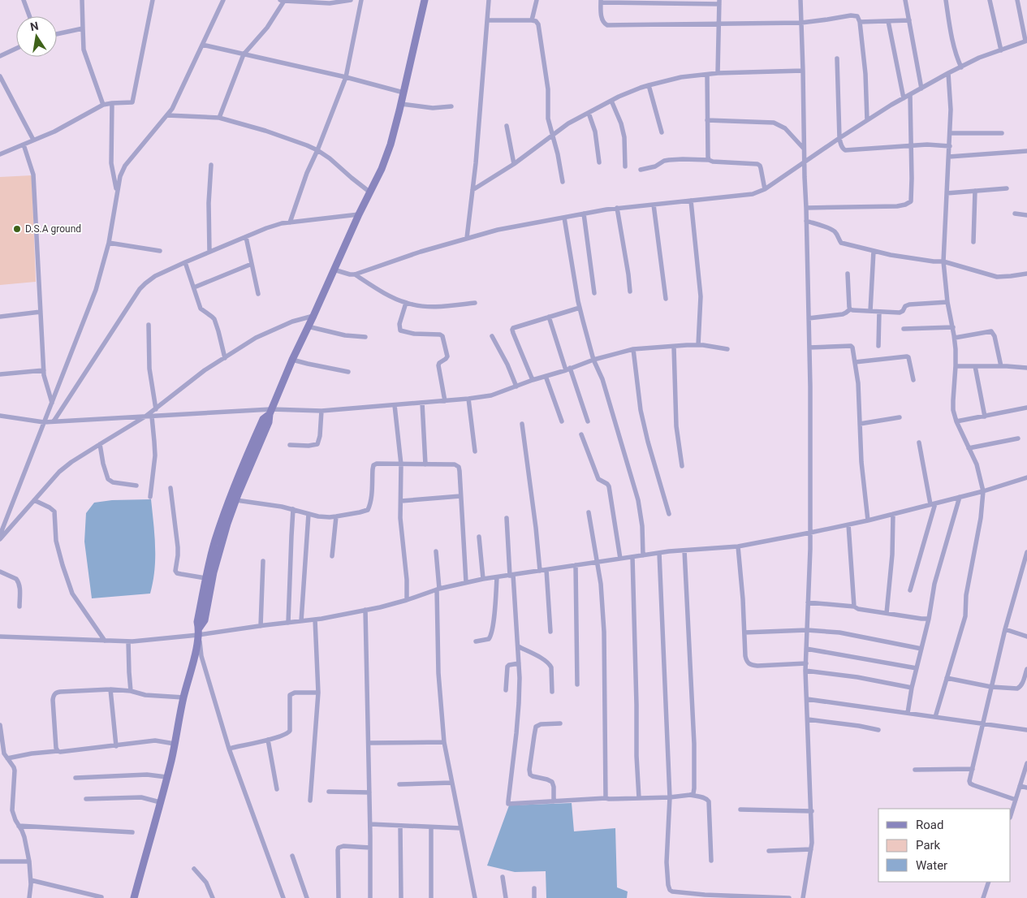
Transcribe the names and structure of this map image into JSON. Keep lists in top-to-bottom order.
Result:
{
  "places": ["D.S.A ground"],
  "legend": ["Road", "Park", "Water"],
  "north": "top"
}
